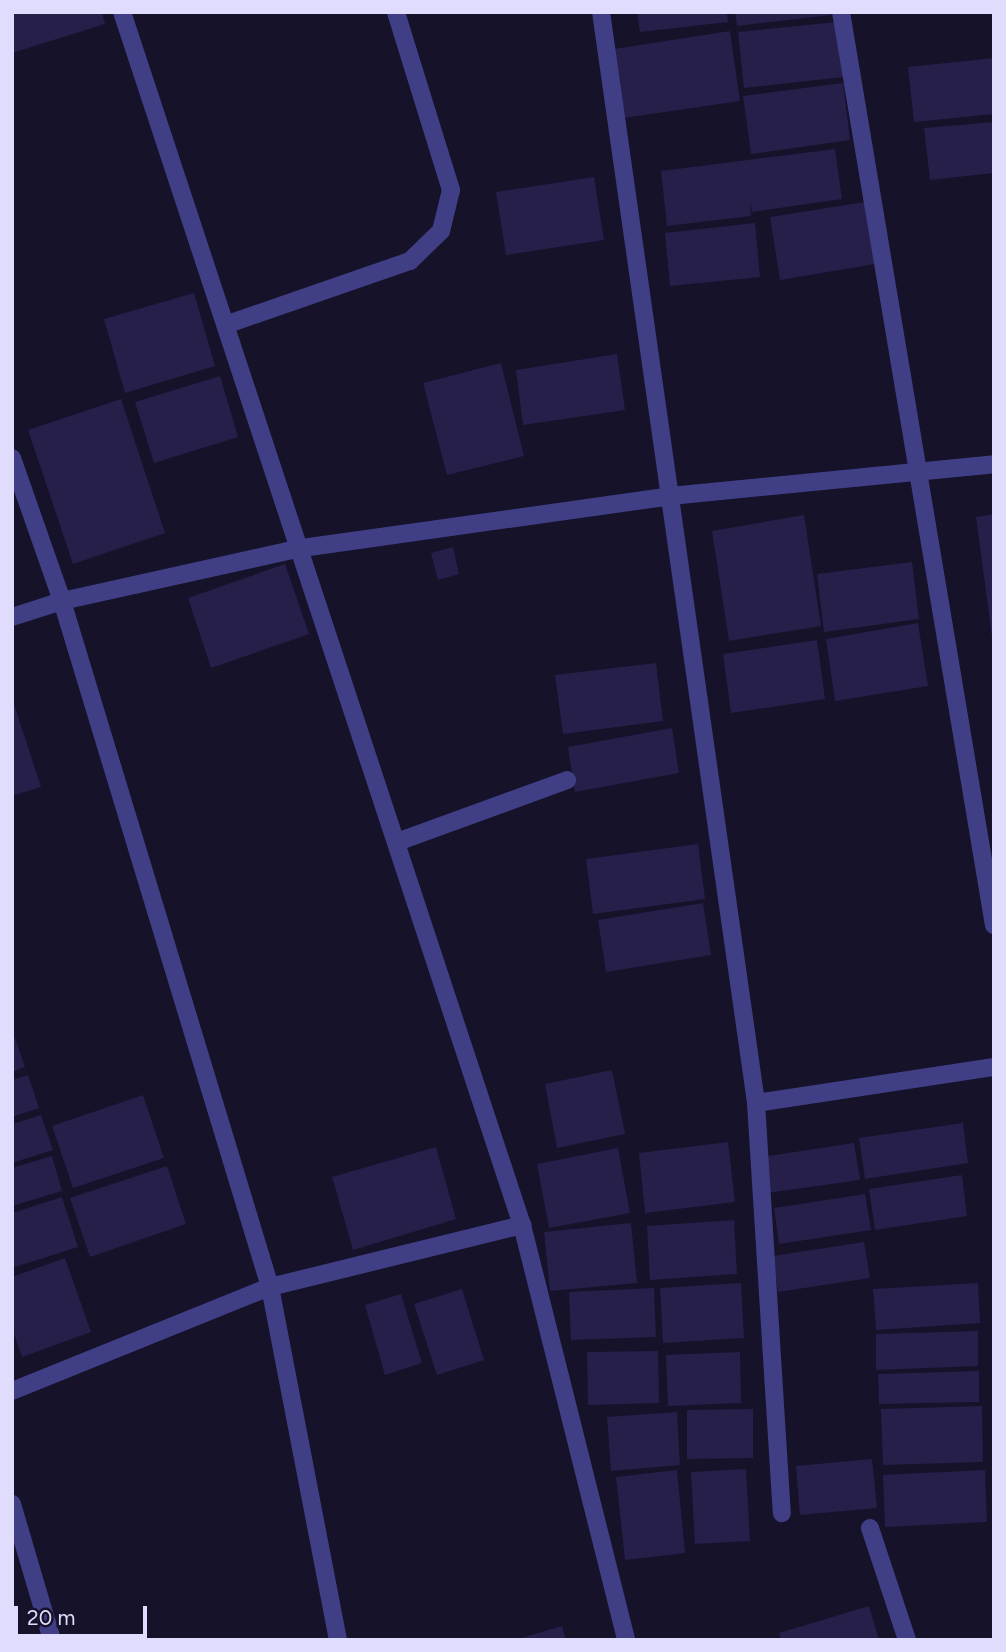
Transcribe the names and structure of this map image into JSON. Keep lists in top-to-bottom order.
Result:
{
  "scale_bar": "20 m"
}
